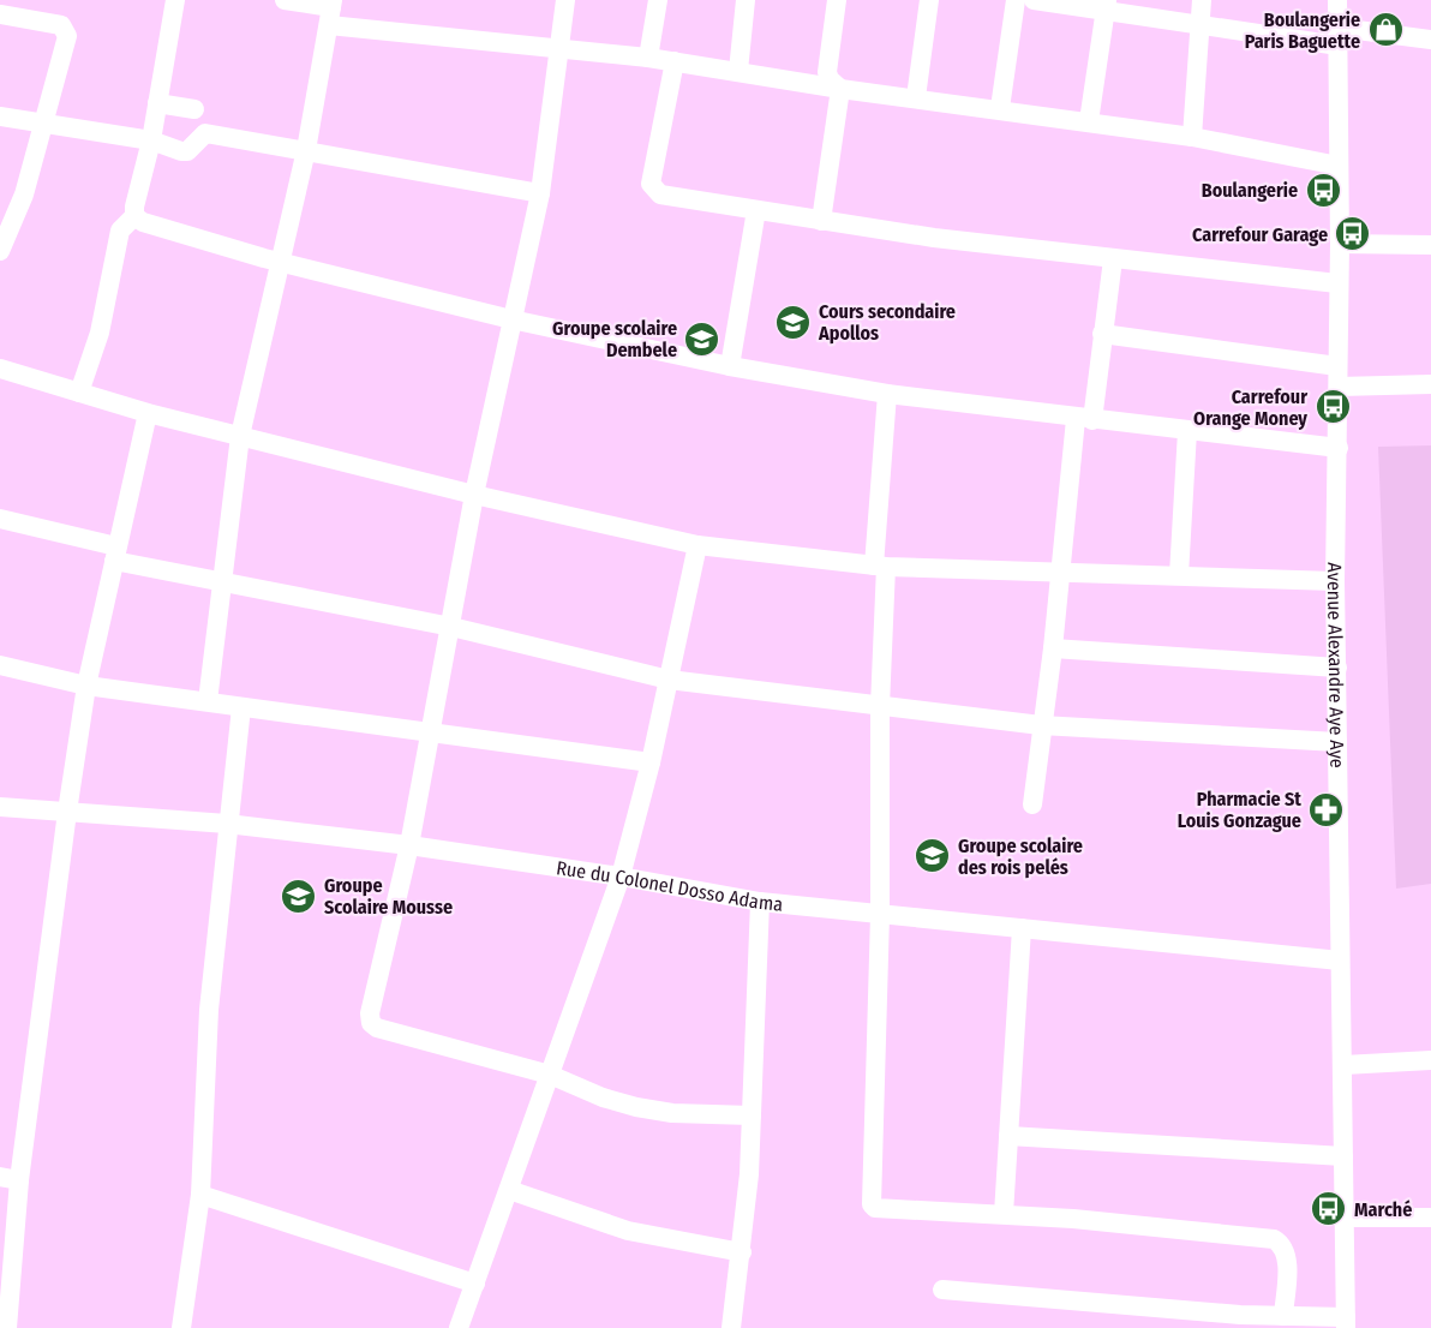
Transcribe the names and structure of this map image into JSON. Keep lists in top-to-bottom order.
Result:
{
  "streets": {
    "street": ["Avenue Alexandre Aye Aye", "Rue du Colonel Dosso Adama"]
  },
  "crossings": [
    ["Avenue Alexandre Aye Aye", "Rue du Colonel Dosso Adama"]
  ],
  "places": {
    "shop": ["Boulangerie Paris Baguette"],
    "bus stop": [
      "Boulangerie",
      "Carrefour Garage",
      "Carrefour Orange Money",
      "Marché"
    ],
    "school or university": [
      "Cours secondaire Apollos",
      "Groupe scolaire Dembele",
      "Groupe scolaire des rois pelés",
      "Groupe Scolaire Mousse"
    ],
    "pharmacy": ["Pharmacie St Louis Gonzague"]
  }
}
